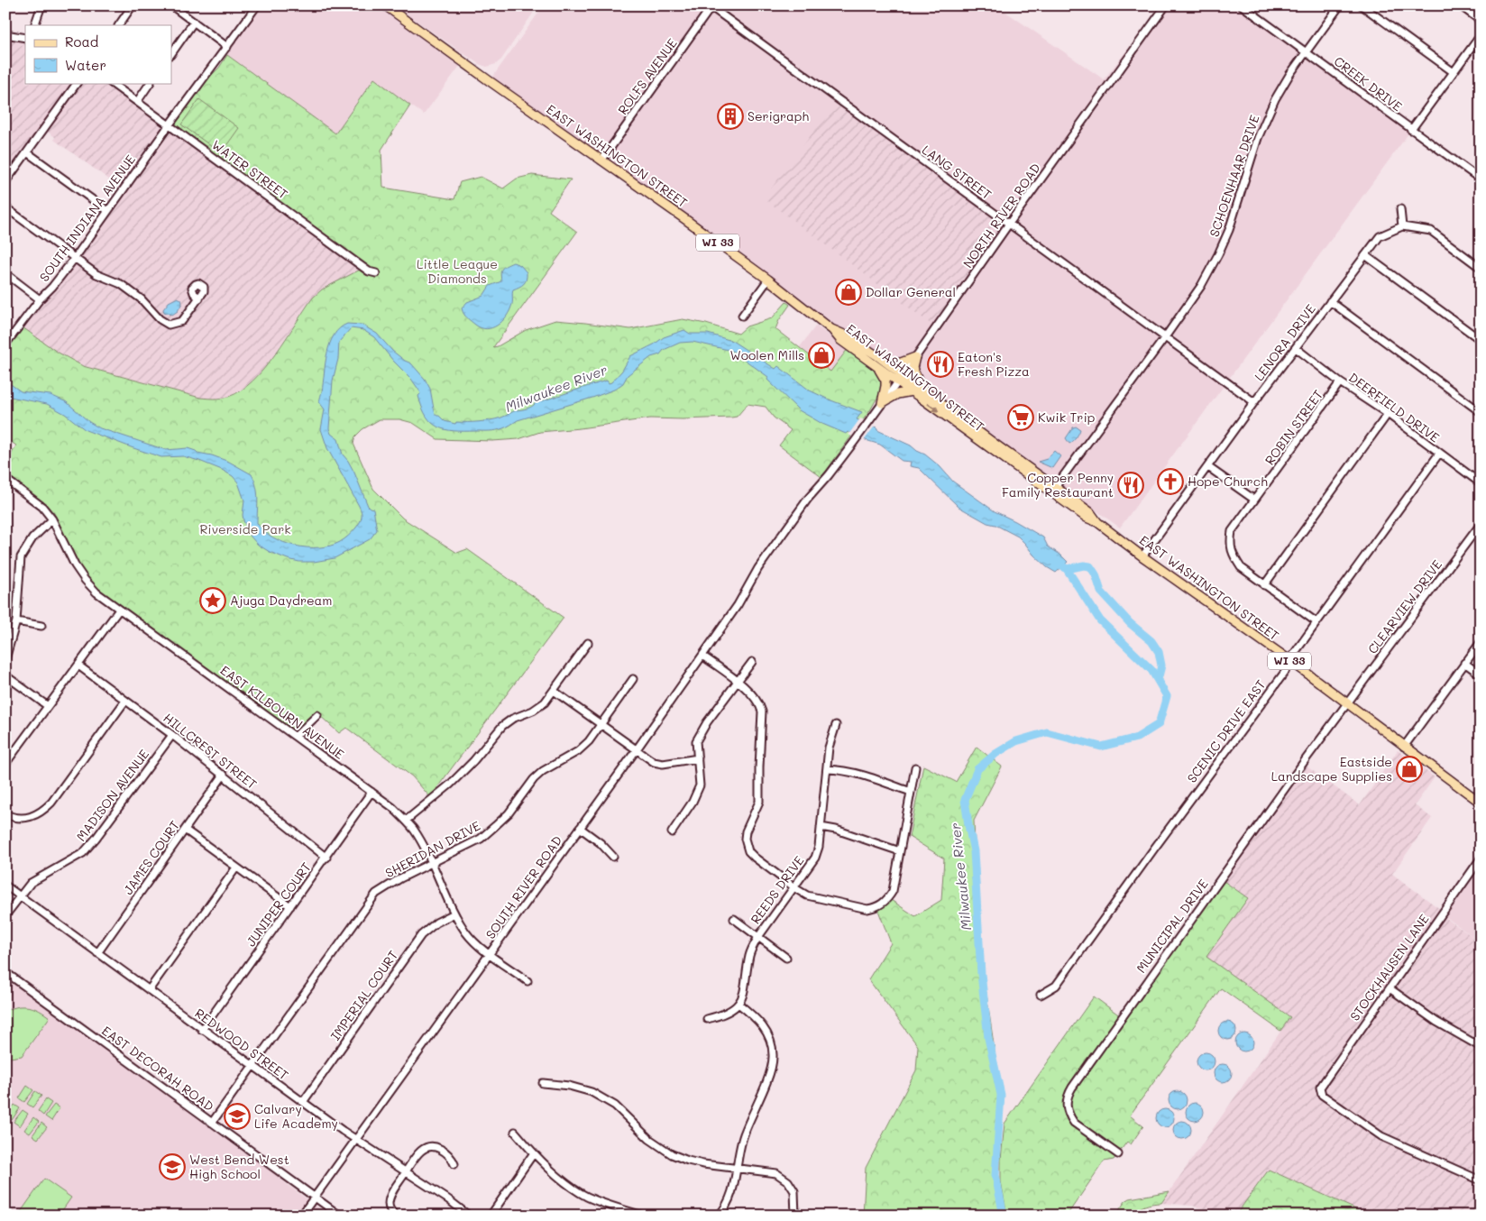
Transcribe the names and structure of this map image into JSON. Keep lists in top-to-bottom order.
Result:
{
  "streets": {
    "main road": ["EAST WASHINGTON STREET", "WI 33"],
    "street": [
      "ROLFS AVENUE",
      "CREEK DRIVE",
      "WATER STREET",
      "LANG STREET",
      "SCHOENHAAR DRIVE",
      "NORTH RIVER ROAD",
      "SOUTH INDIANA AVENUE",
      "LENORA DRIVE",
      "DEERFIELD DRIVE",
      "ROBIN STREET",
      "CLEARVIEW DRIVE",
      "EAST KILBOURN AVENUE",
      "SCENIC DRIVE EAST",
      "HILLCREST STREET",
      "MADISON AVENUE",
      "SHERIDAN DRIVE",
      "JAMES COURT",
      "SOUTH RIVER ROAD",
      "REEDS DRIVE",
      "JUNIPER COURT",
      "MUNICIPAL DRIVE",
      "STOCKHAUSEN LANE",
      "IMPERIAL COURT",
      "REDWOOD STREET",
      "EAST DECORAH ROAD"
    ]
  },
  "crossings": [
    ["ROLFS AVENUE", "EAST WASHINGTON STREET"],
    ["ROLFS AVENUE", "LANG STREET"],
    ["CREEK DRIVE", "SCHOENHAAR DRIVE"],
    ["EAST WASHINGTON STREET", "SCHOENHAAR DRIVE"],
    ["EAST WASHINGTON STREET", "NORTH RIVER ROAD"],
    ["EAST WASHINGTON STREET", "LENORA DRIVE"],
    ["EAST WASHINGTON STREET", "CLEARVIEW DRIVE"],
    ["EAST WASHINGTON STREET", "SCENIC DRIVE EAST"],
    ["EAST WASHINGTON STREET", "MUNICIPAL DRIVE"],
    ["WATER STREET", "SOUTH INDIANA AVENUE"],
    ["LANG STREET", "SCHOENHAAR DRIVE"],
    ["LANG STREET", "NORTH RIVER ROAD"],
    ["LANG STREET", "LENORA DRIVE"],
    ["NORTH RIVER ROAD", "SOUTH RIVER ROAD"],
    ["LENORA DRIVE", "DEERFIELD DRIVE"],
    ["DEERFIELD DRIVE", "ROBIN STREET"],
    ["DEERFIELD DRIVE", "SCENIC DRIVE EAST"],
    ["ROBIN STREET", "SCENIC DRIVE EAST"],
    ["CLEARVIEW DRIVE", "MUNICIPAL DRIVE"],
    ["EAST KILBOURN AVENUE", "SHERIDAN DRIVE"],
    ["EAST KILBOURN AVENUE", "SOUTH RIVER ROAD"],
    ["EAST KILBOURN AVENUE", "JUNIPER COURT"],
    ["EAST KILBOURN AVENUE", "IMPERIAL COURT"],
    ["HILLCREST STREET", "MADISON AVENUE"],
    ["HILLCREST STREET", "JAMES COURT"],
    ["HILLCREST STREET", "JUNIPER COURT"],
    ["MADISON AVENUE", "REDWOOD STREET"],
    ["SHERIDAN DRIVE", "REDWOOD STREET"],
    ["SHERIDAN DRIVE", "EAST DECORAH ROAD"],
    ["JAMES COURT", "REDWOOD STREET"],
    ["SOUTH RIVER ROAD", "REDWOOD STREET"],
    ["SOUTH RIVER ROAD", "EAST DECORAH ROAD"],
    ["JUNIPER COURT", "REDWOOD STREET"],
    ["IMPERIAL COURT", "REDWOOD STREET"]
  ],
  "water": ["Milwaukee River"],
  "parks": ["Little League Diamonds", "Riverside Park"],
  "places": {
    "building": ["Serigraph"],
    "shop": ["Dollar General", "Woolen Mills", "Eastside Landscape Supplies"],
    "restaurant": ["Eaton's Fresh Pizza", "Copper Penny Family Restaurant"],
    "supermarket": ["Kwik Trip"],
    "church": ["Hope Church"],
    "place": ["Ajuga Daydream"],
    "school or university": ["Calvary Life Academy", "West Bend West High School"]
  },
  "legend": ["Road", "Water"]
}
